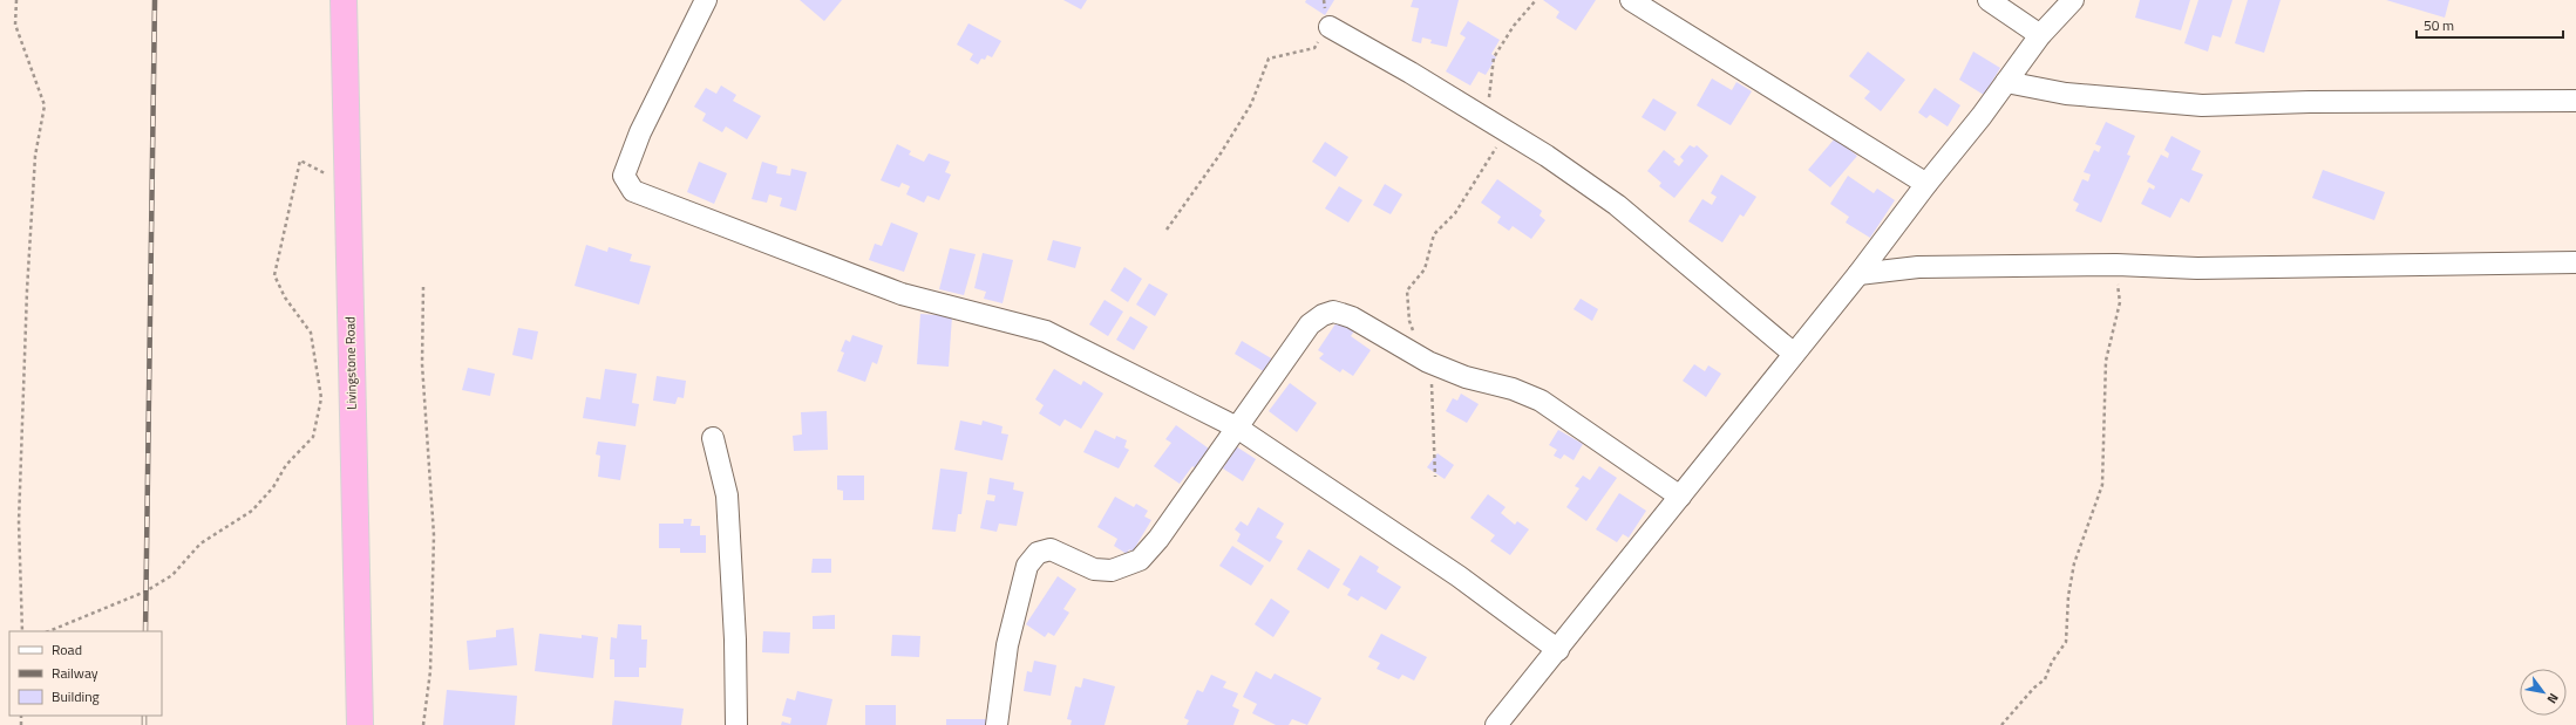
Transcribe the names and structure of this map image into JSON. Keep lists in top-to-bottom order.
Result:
{
  "streets": {
    "highway": ["Livingstone Road"]
  },
  "legend": ["Road", "Railway", "Building"],
  "scale_bar": "50 m",
  "north": "bottom right"
}
